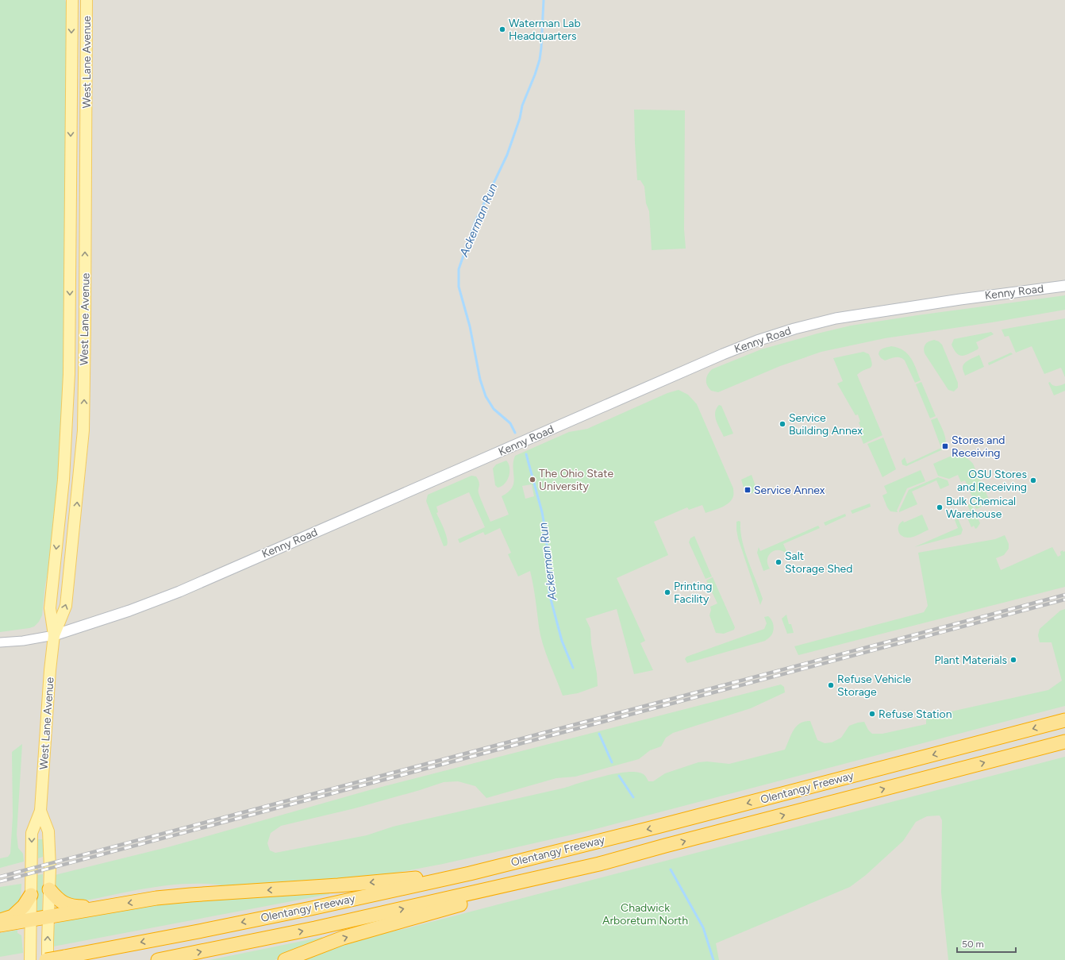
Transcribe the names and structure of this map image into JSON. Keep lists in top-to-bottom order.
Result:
{
  "streets": {
    "highway": ["Olentangy Freeway"],
    "main road": ["West Lane Avenue", "Kenny Road"]
  },
  "crossings": [
    ["West Lane Avenue", "Kenny Road"],
    ["West Lane Avenue", "Olentangy Freeway"]
  ],
  "water": ["Ackerman Run"],
  "parks": ["Chadwick Arboretum North"],
  "places": {
    "other": [
      "Waterman Lab Headquarters",
      "Service Building Annex",
      "The Ohio State University",
      "OSU Stores and Receiving",
      "Bulk Chemical Warehouse",
      "Salt Storage Shed",
      "Printing Facility",
      "Plant Materials",
      "Refuse Vehicle Storage",
      "Refuse Station"
    ],
    "transit": ["Stores and Receiving", "Service Annex"]
  },
  "scale_bar": "50 m"
}
